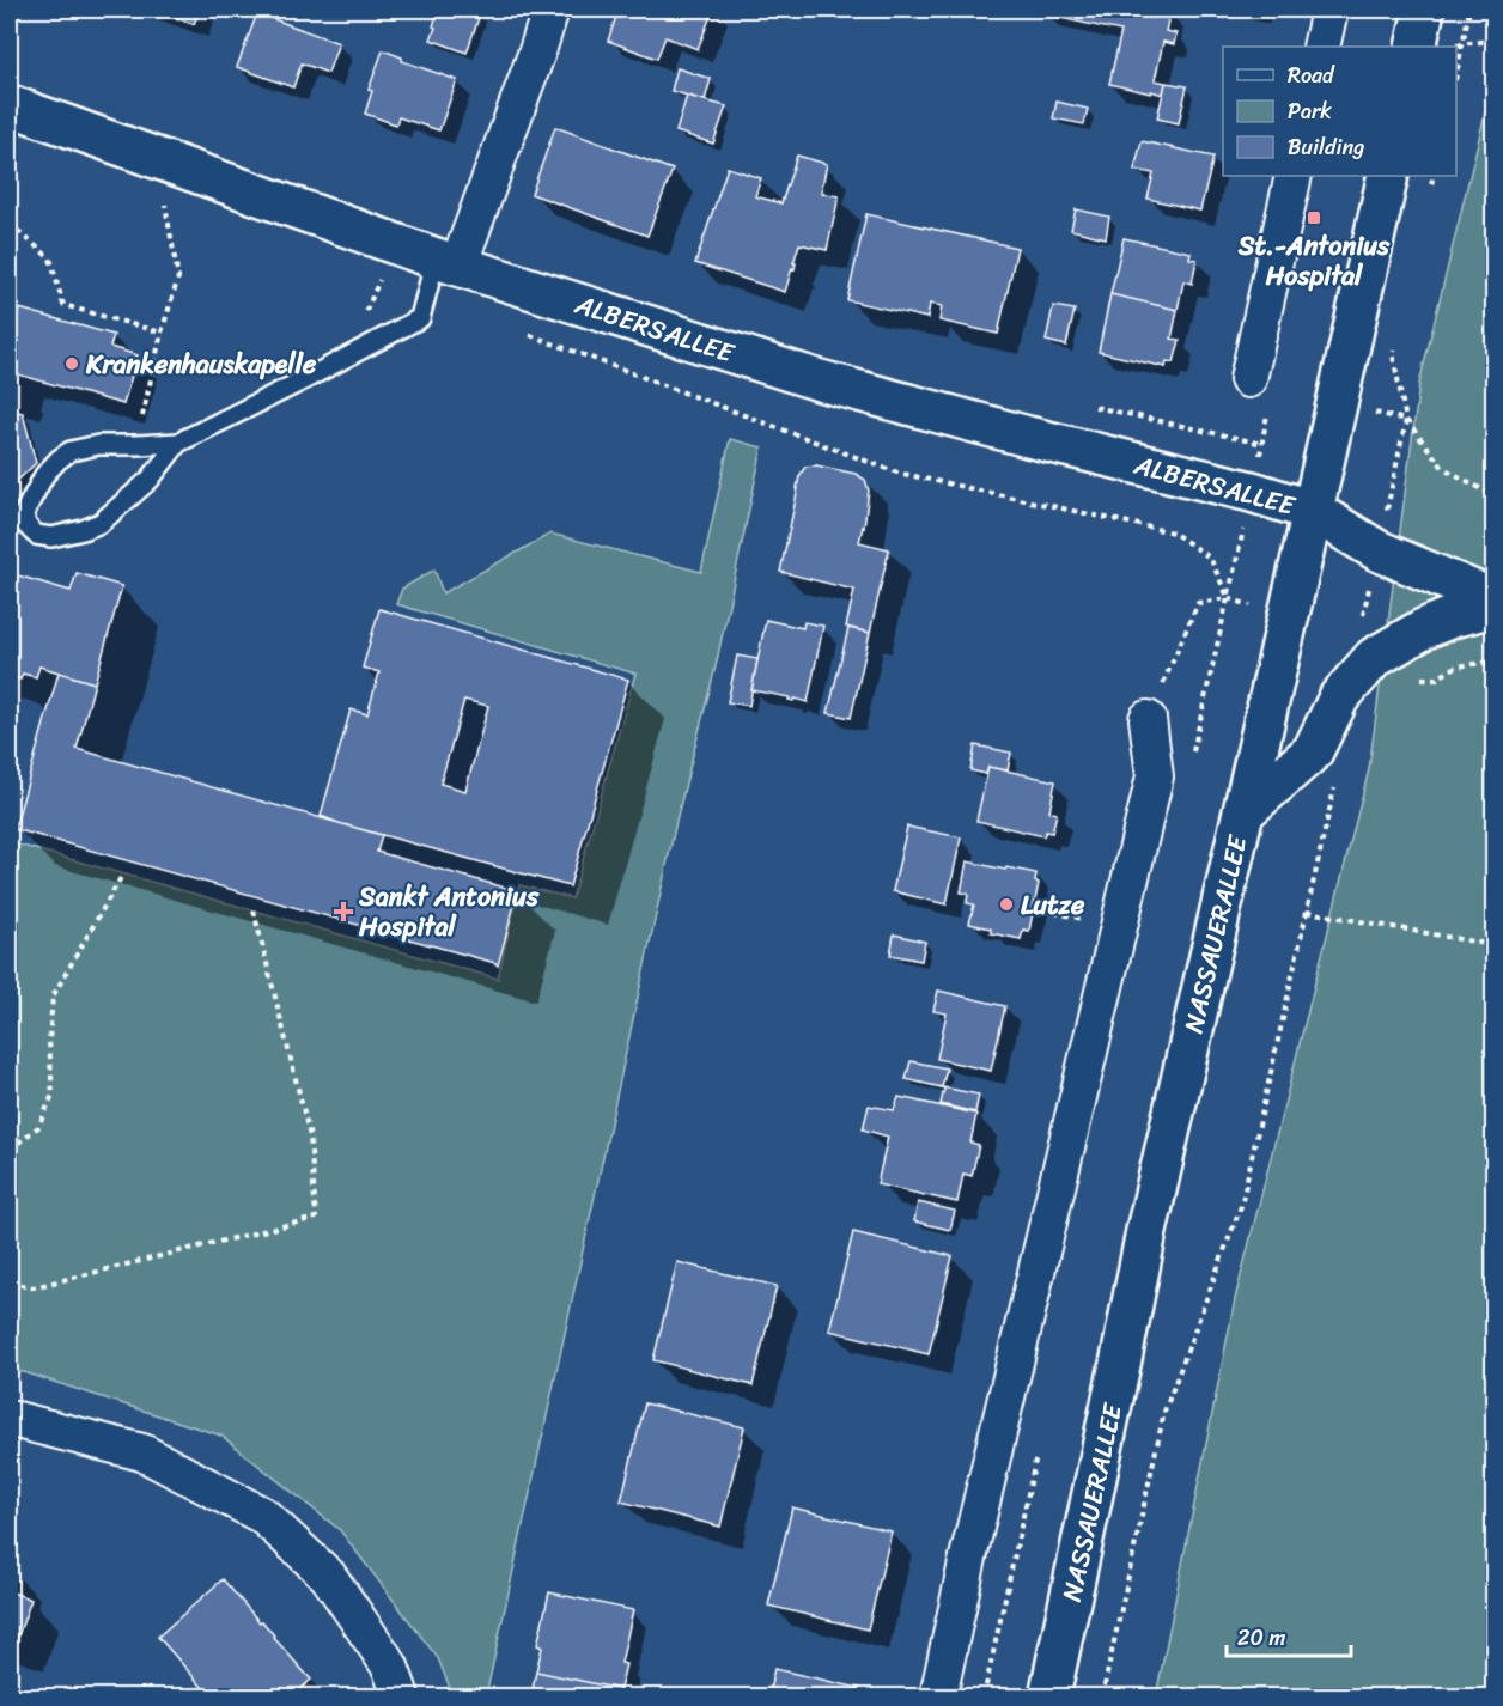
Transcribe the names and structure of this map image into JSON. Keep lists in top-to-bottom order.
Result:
{
  "streets": {
    "main road": ["ALBERSALLEE", "NASSAUERALLEE"]
  },
  "crossings": [
    ["ALBERSALLEE", "NASSAUERALLEE"]
  ],
  "places": {
    "transit": ["St.-Antonius Hospital"],
    "other": ["Krankenhauskapelle", "Lutze"],
    "health": ["Sankt Antonius Hospital"]
  },
  "legend": ["Road", "Park", "Building"],
  "scale_bar": "20 m"
}
